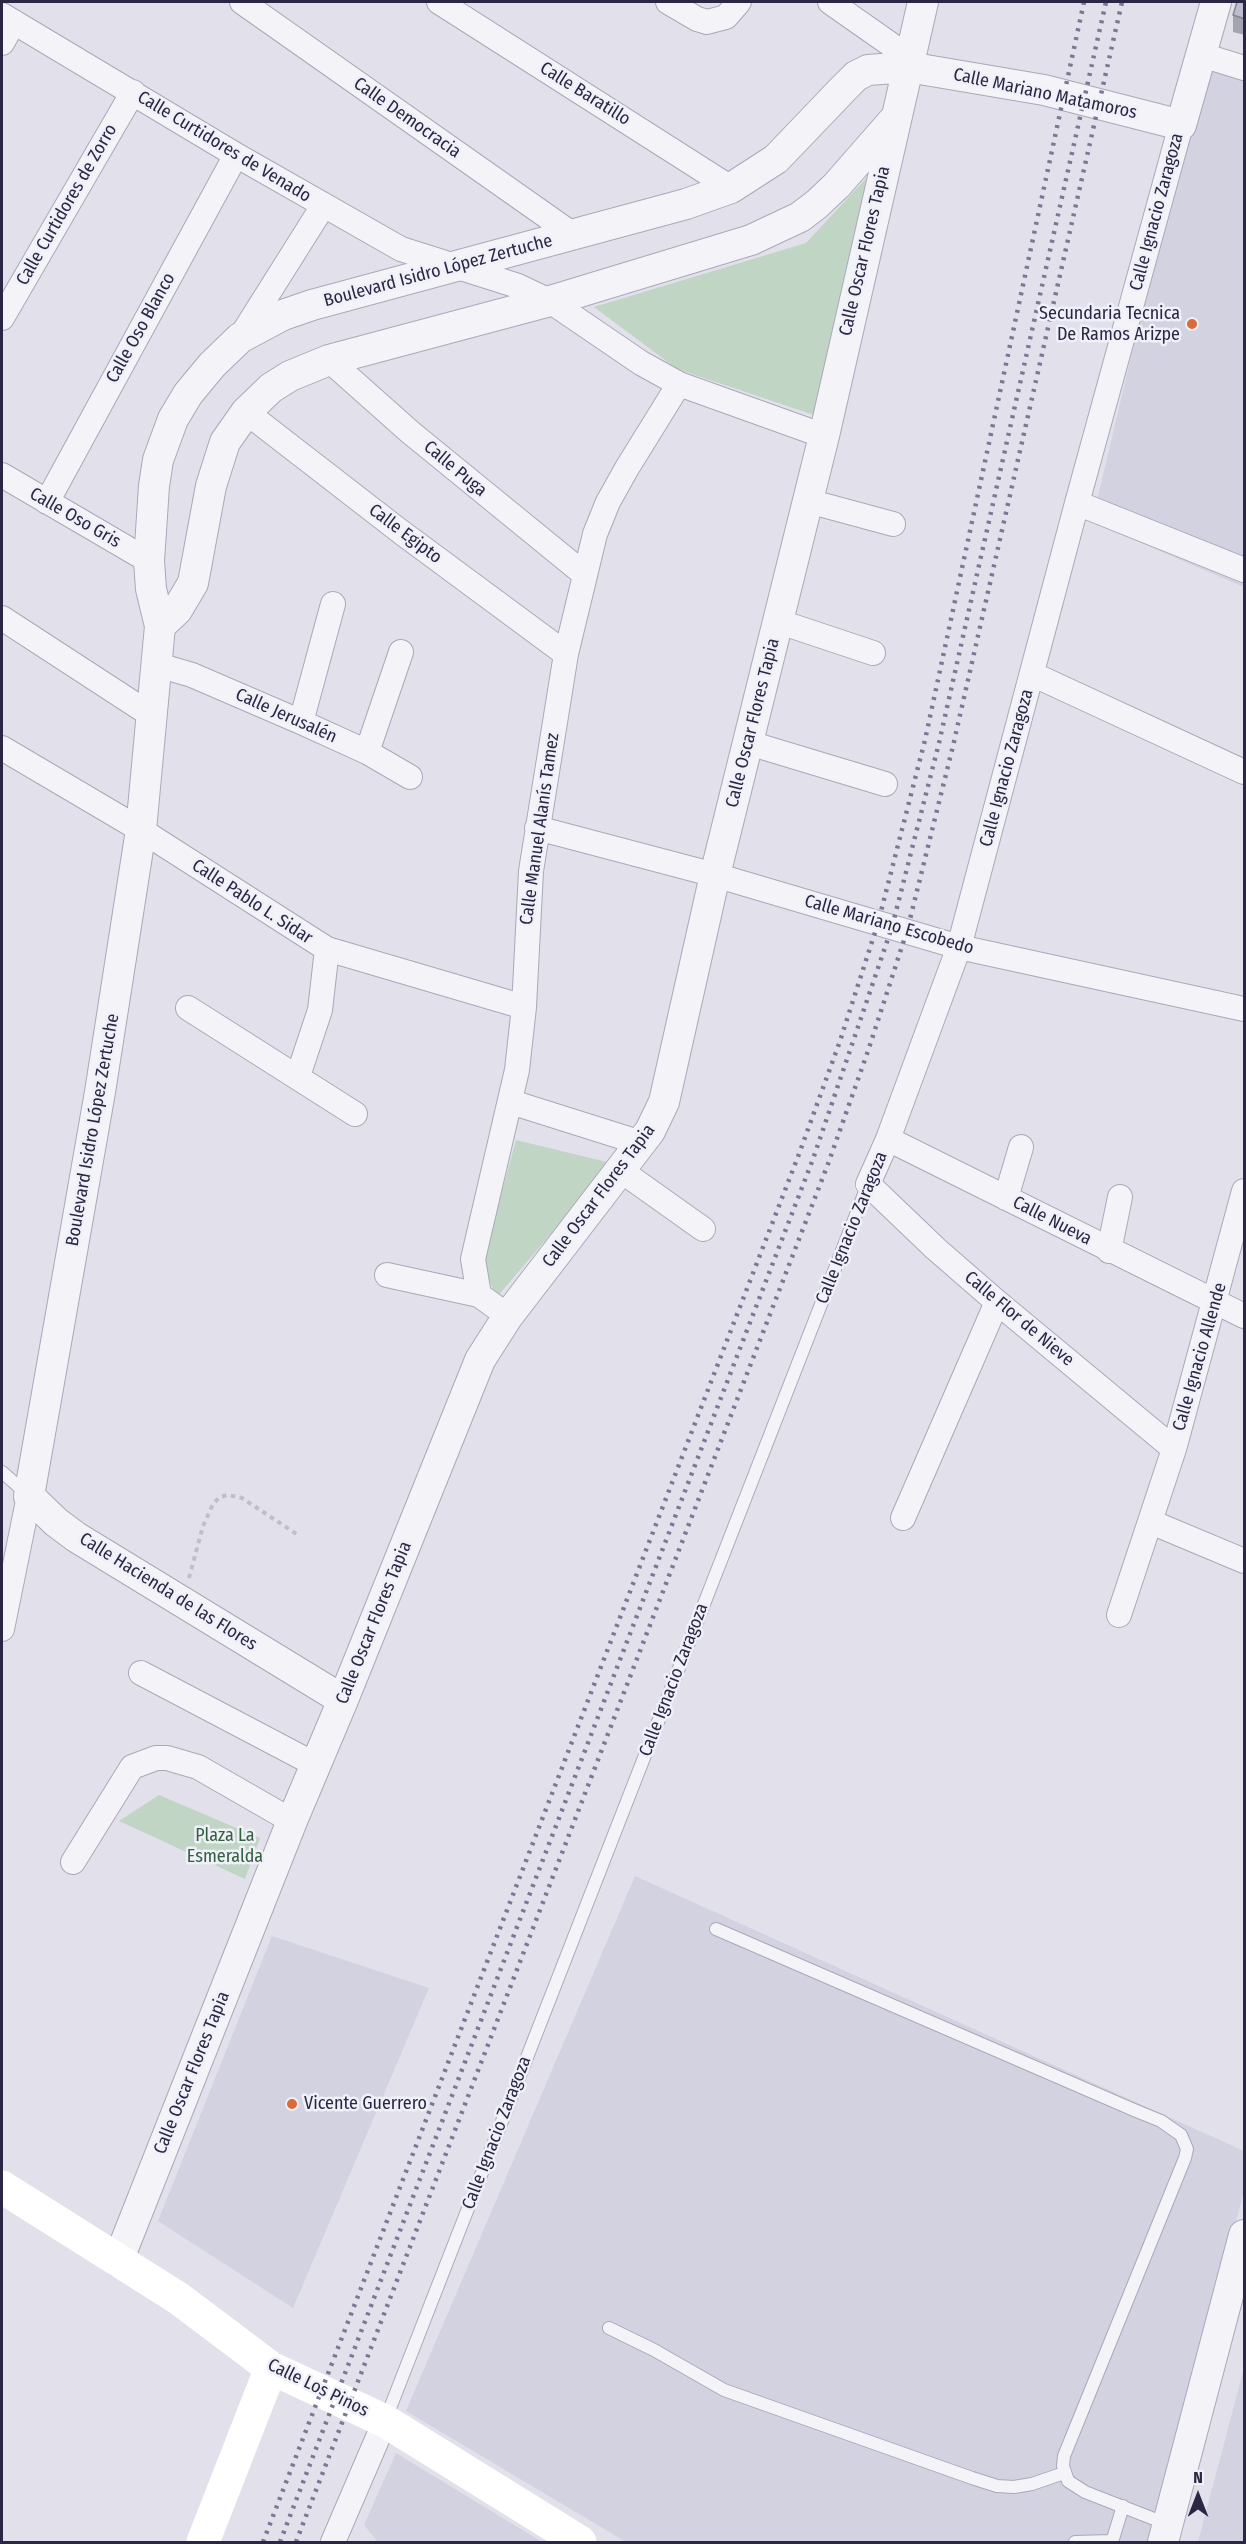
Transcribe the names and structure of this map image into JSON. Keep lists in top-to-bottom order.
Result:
{
  "streets": {
    "main road": ["Calle Los Pinos"],
    "street": [
      "Calle Baratillo",
      "Calle Mariano Matamoros",
      "Calle Democracia",
      "Calle Curtidores de Venado",
      "Calle Curtidores de Zorro",
      "Calle Ignacio Zaragoza",
      "Calle Oscar Flores Tapia",
      "Boulevard Isidro López Zertuche",
      "Calle Oso Blanco",
      "Calle Puga",
      "Calle Oso Gris",
      "Calle Egipto",
      "Calle Jerusalén",
      "Calle Manuel Alanís Tamez",
      "Calle Pablo L. Sidar",
      "Calle Mariano Escobedo",
      "Calle Nueva",
      "Calle Flor de Nieve",
      "Calle Ignacio Allende",
      "Calle Hacienda de las Flores"
    ]
  },
  "crossings": [
    ["Calle Baratillo", "Boulevard Isidro López Zertuche"],
    ["Calle Mariano Matamoros", "Calle Ignacio Zaragoza"],
    ["Calle Mariano Matamoros", "Calle Oscar Flores Tapia"],
    ["Calle Mariano Matamoros", "Boulevard Isidro López Zertuche"],
    ["Calle Democracia", "Boulevard Isidro López Zertuche"],
    ["Calle Curtidores de Venado", "Calle Curtidores de Zorro"],
    ["Calle Curtidores de Venado", "Calle Oscar Flores Tapia"],
    ["Calle Curtidores de Venado", "Boulevard Isidro López Zertuche"],
    ["Calle Curtidores de Venado", "Calle Oso Blanco"],
    ["Calle Curtidores de Venado", "Calle Manuel Alanís Tamez"],
    ["Calle Ignacio Zaragoza", "Calle Mariano Escobedo"],
    ["Calle Ignacio Zaragoza", "Calle Nueva"],
    ["Calle Ignacio Zaragoza", "Calle Flor de Nieve"],
    ["Calle Ignacio Zaragoza", "Calle Los Pinos"],
    ["Calle Oscar Flores Tapia", "Boulevard Isidro López Zertuche"],
    ["Calle Oscar Flores Tapia", "Calle Mariano Escobedo"],
    ["Calle Oscar Flores Tapia", "Calle Hacienda de las Flores"],
    ["Calle Oscar Flores Tapia", "Calle Los Pinos"],
    ["Boulevard Isidro López Zertuche", "Calle Oso Gris"],
    ["Boulevard Isidro López Zertuche", "Calle Jerusalén"],
    ["Boulevard Isidro López Zertuche", "Calle Pablo L. Sidar"],
    ["Boulevard Isidro López Zertuche", "Calle Hacienda de las Flores"],
    ["Calle Oso Blanco", "Calle Oso Gris"],
    ["Calle Puga", "Calle Manuel Alanís Tamez"],
    ["Calle Egipto", "Calle Manuel Alanís Tamez"],
    ["Calle Manuel Alanís Tamez", "Calle Pablo L. Sidar"],
    ["Calle Manuel Alanís Tamez", "Calle Mariano Escobedo"],
    ["Calle Nueva", "Calle Ignacio Allende"],
    ["Calle Flor de Nieve", "Calle Ignacio Allende"]
  ],
  "parks": ["Plaza La Esmeralda"],
  "places": ["Secundaria Tecnica De Ramos Arizpe", "Vicente Guerrero"],
  "north": "top"
}
